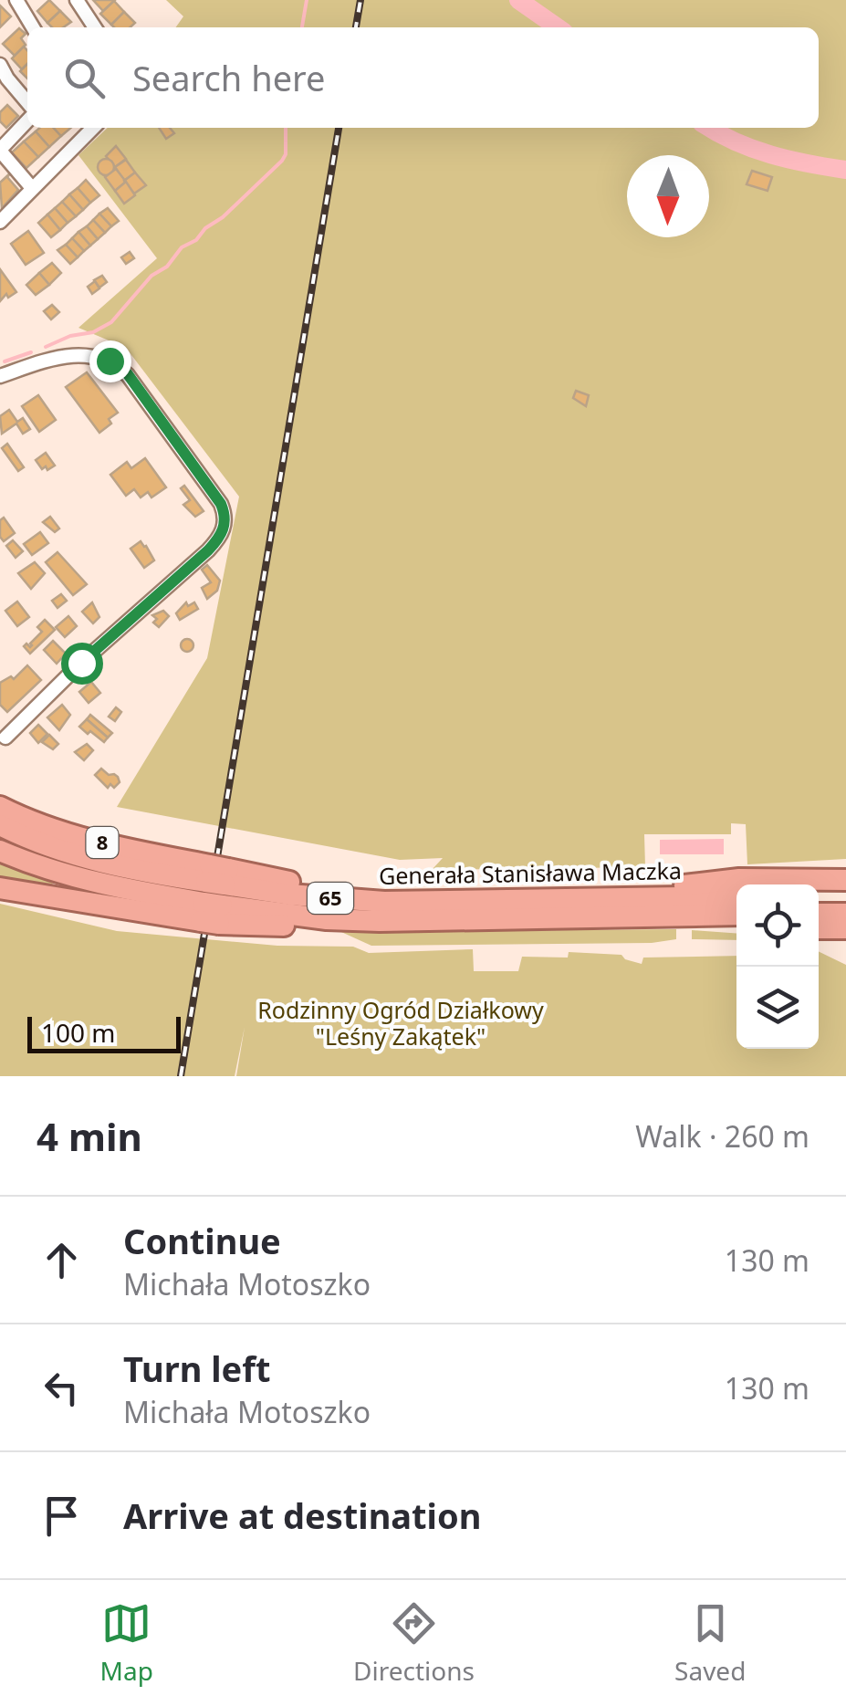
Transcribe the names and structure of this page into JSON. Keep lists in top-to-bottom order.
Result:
{
  "streets": {
    "highway": ["8", "Generała Stanisława Maczka"]
  },
  "crossings": [
    ["8", "Generała Stanisława Maczka"]
  ],
  "parks": ["Rodzinny Ogród Działkowy \"Leśny Zakątek\""],
  "scale_bar": "100 m",
  "north": "bottom",
  "page": {
    "search": "Search here",
    "scale": "100 m",
    "heading": ["4 min", "Walk · 260 m"],
    "list": [
      ["Continue", "Michała Motoszko", "130 m"],
      ["Turn left", "Michała Motoszko", "130 m"],
      "Arrive at destination"
    ],
    "nav": ["Map", "Directions", "Saved"]
  }
}
